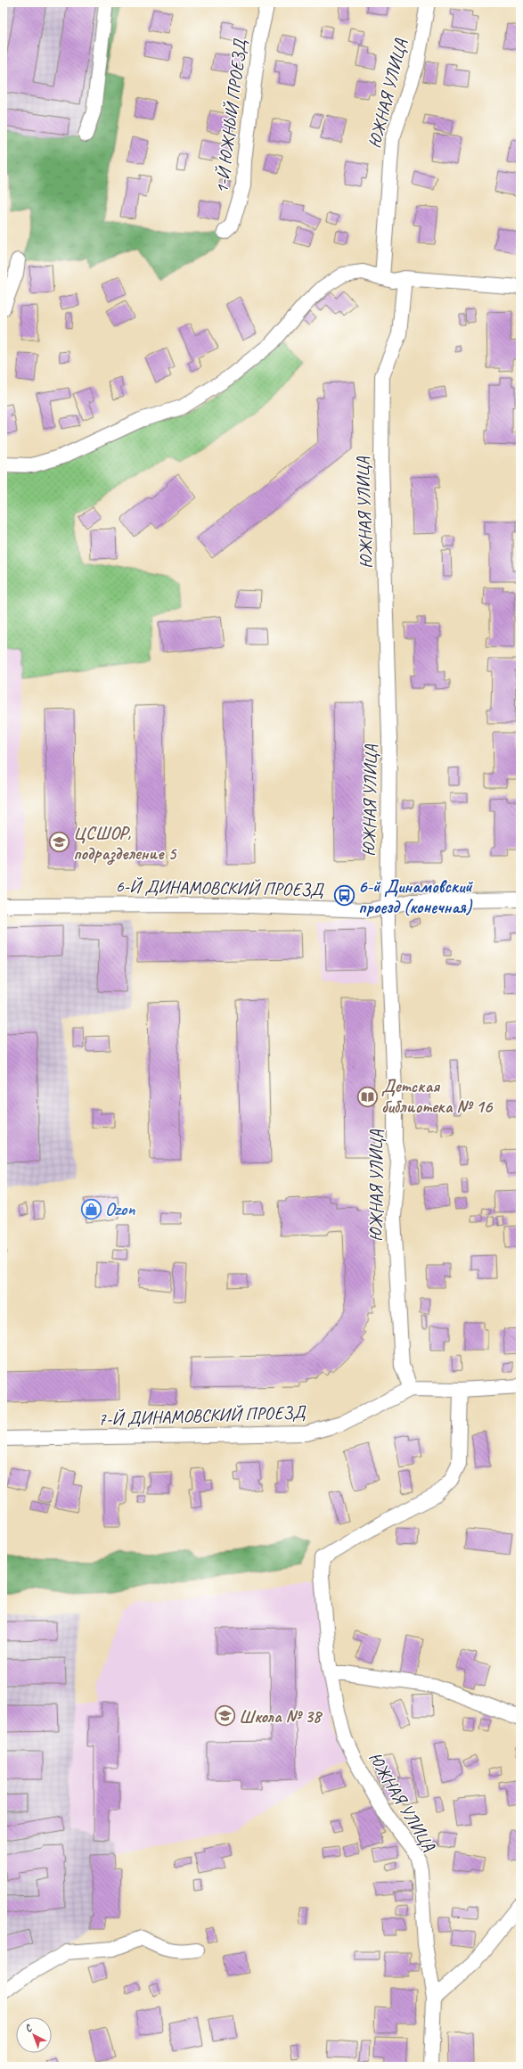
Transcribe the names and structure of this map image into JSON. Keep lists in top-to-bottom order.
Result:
{
  "streets": {
    "street": [
      "ЮЖНАЯ УЛИЦА",
      "1-Й ЮЖНЫЙ ПРОЕЗД",
      "6-Й ДИНАМОВСКИЙ ПРОЕЗД",
      "7-Й ДИНАМОВСКИЙ ПРОЕЗД"
    ]
  },
  "crossings": [
    ["ЮЖНАЯ УЛИЦА", "6-Й ДИНАМОВСКИЙ ПРОЕЗД"],
    ["ЮЖНАЯ УЛИЦА", "7-Й ДИНАМОВСКИЙ ПРОЕЗД"]
  ],
  "places": {
    "school or university": ["ЦСШОР, подразделение 5", "Школа № 38"],
    "bus stop": ["6-й Динамовский проезд (конечная)"],
    "library": ["Детская библиотека № 16"],
    "shop": ["Ozon"]
  },
  "north": "top left"
}
